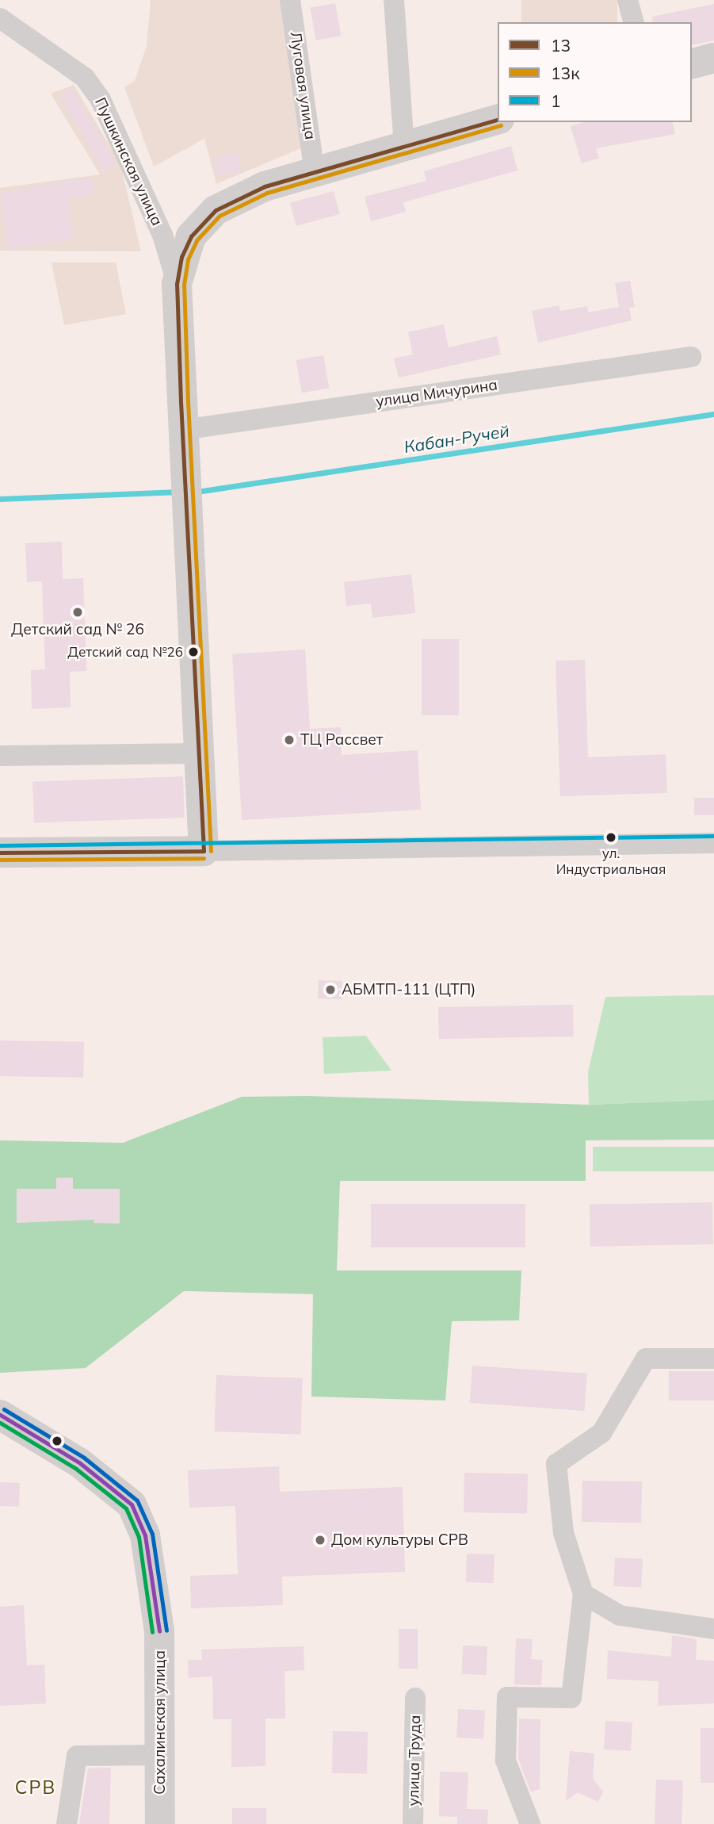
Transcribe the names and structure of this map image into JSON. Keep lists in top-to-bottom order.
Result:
{
  "streets": {
    "street": [
      "Луговая улица",
      "Пушкинская улица",
      "улица Мичурина",
      "Сахалинская улица",
      "улица Труда"
    ]
  },
  "districts": ["СРВ"],
  "water": ["Кабан-Ручей"],
  "places": [
    "Детский сад № 26",
    "Детский сад №26",
    "ТЦ Рассвет",
    "ул. Индустриальная",
    "АБМТП-111 (ЦТП)",
    "Дом культуры СРВ"
  ],
  "lines": ["transit line 13", "transit line 13к", "transit line 1"],
  "legend": ["13", "13к", "1"]
}
